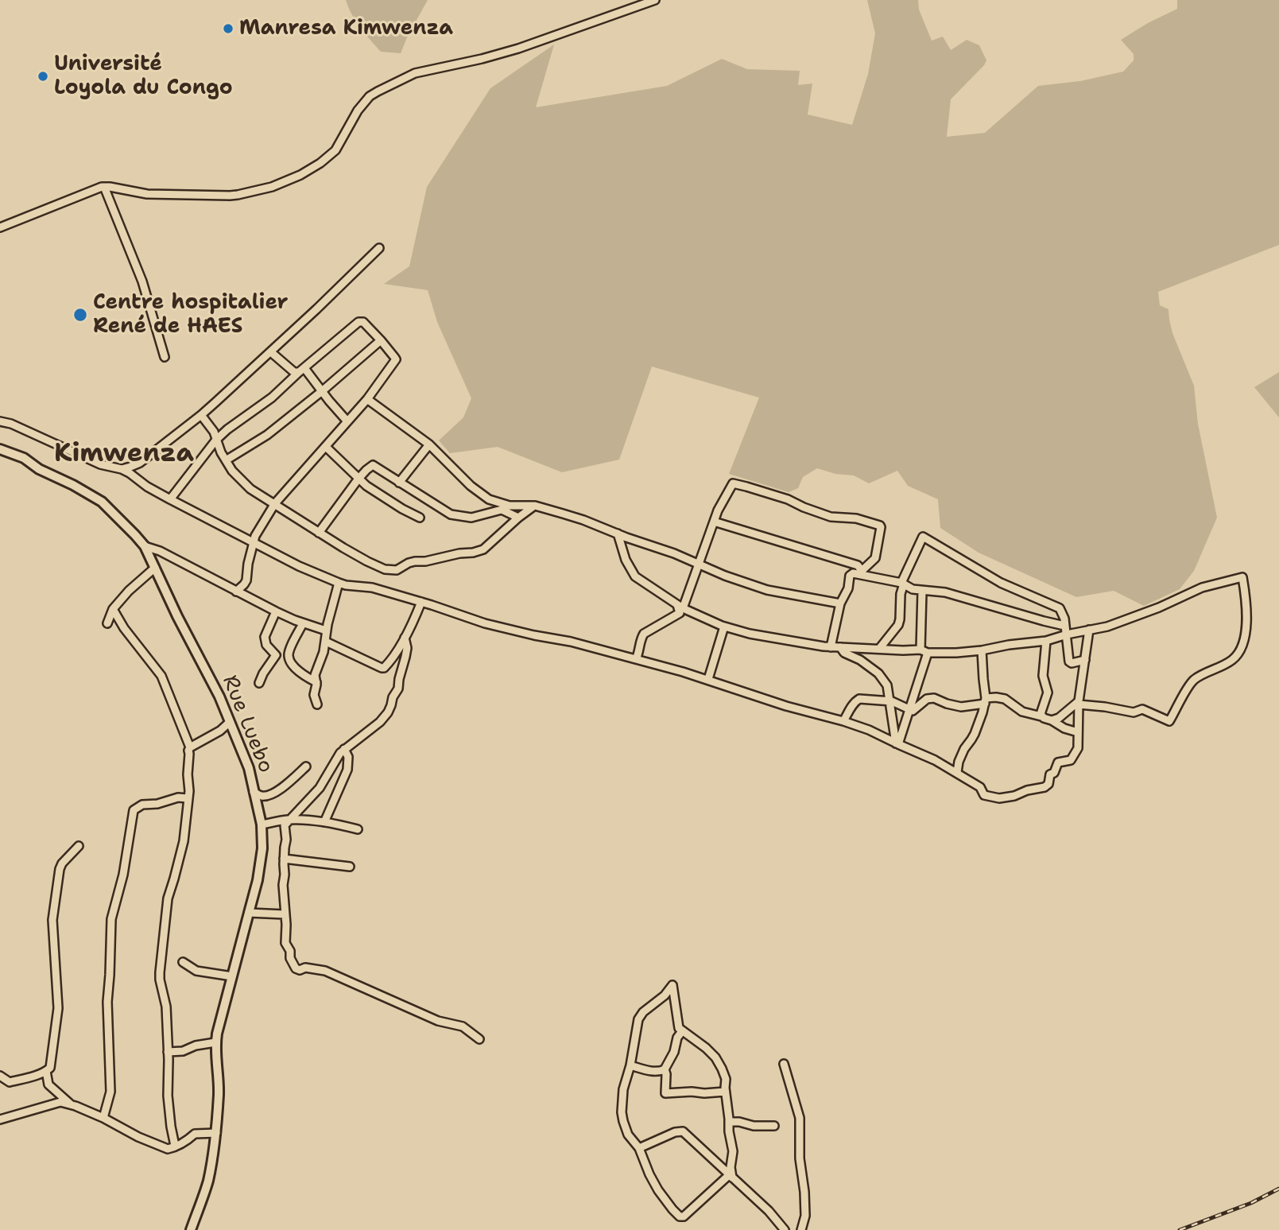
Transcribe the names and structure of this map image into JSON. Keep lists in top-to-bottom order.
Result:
{
  "streets": {
    "street": ["Rue Luebo"]
  },
  "districts": ["Kimwenza"],
  "places": ["Manresa Kimwenza", "Université Loyola du Congo", "Centre hospitalier René de HAES"]
}
